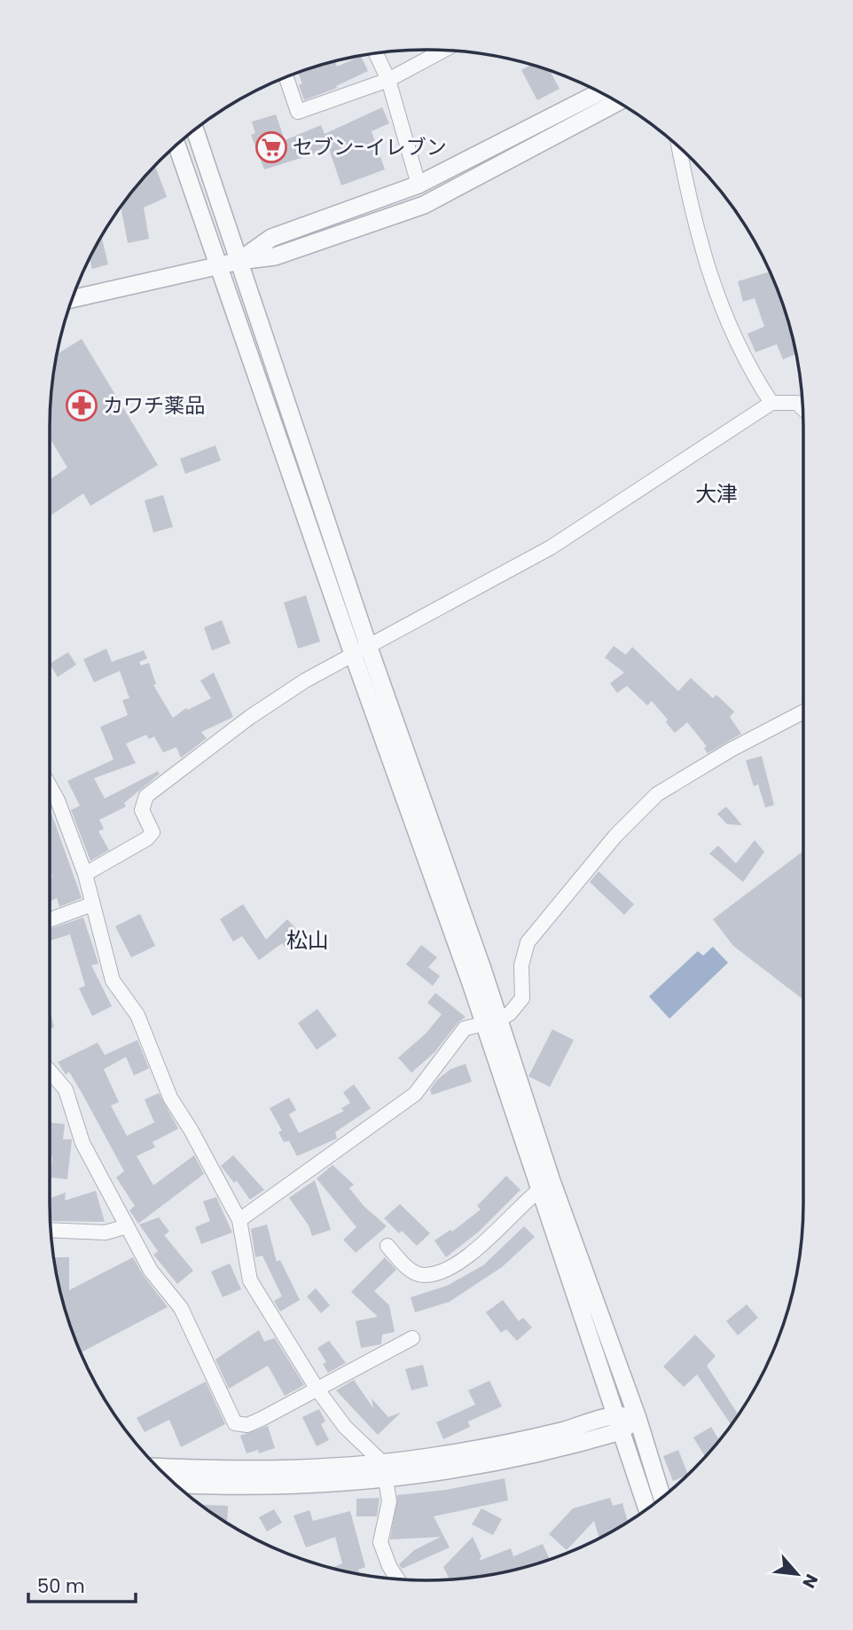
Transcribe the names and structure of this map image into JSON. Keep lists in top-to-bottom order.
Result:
{
  "districts": ["大津", "松山"],
  "places": {
    "supermarket": ["セブン-イレブン"],
    "pharmacy": ["カワチ薬品"]
  },
  "scale_bar": "50 m",
  "north": "bottom right"
}
